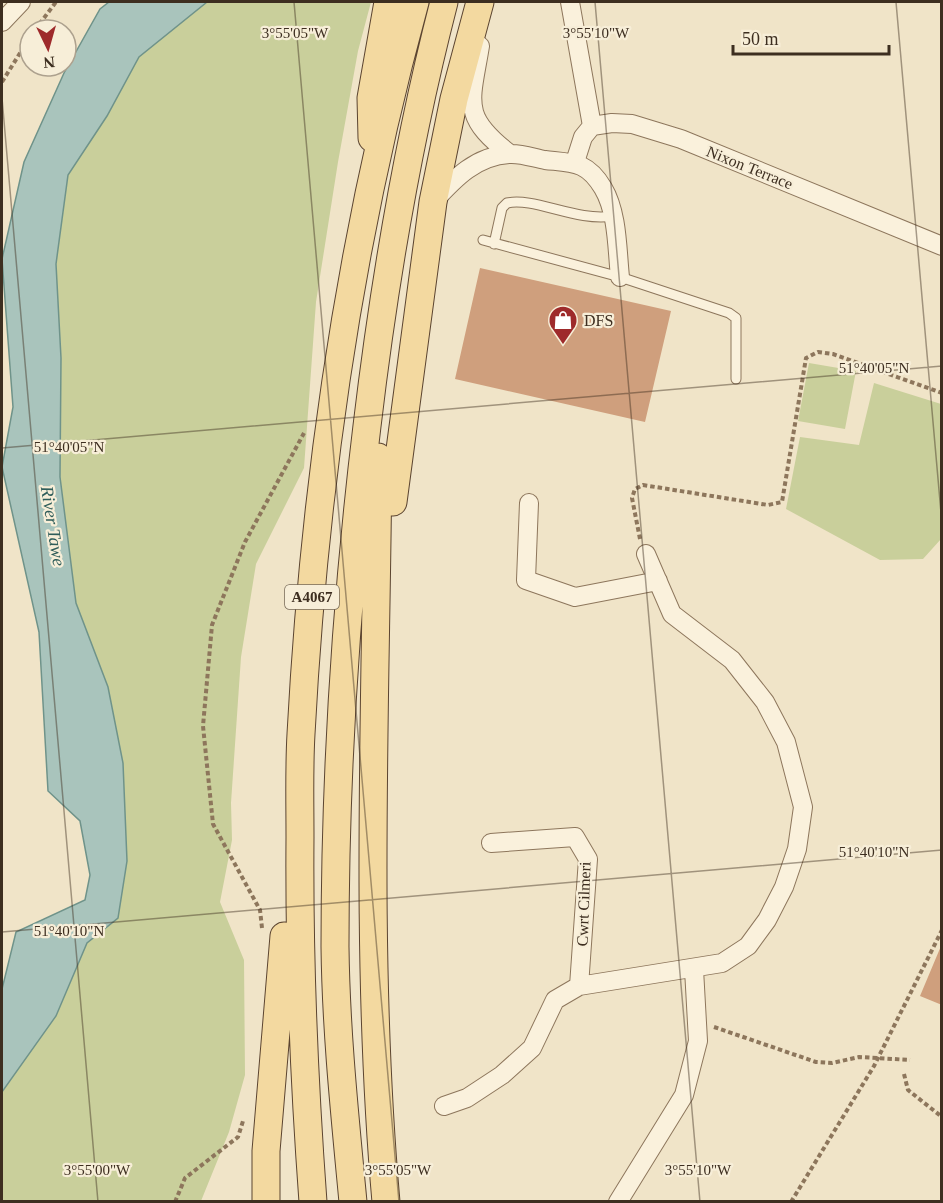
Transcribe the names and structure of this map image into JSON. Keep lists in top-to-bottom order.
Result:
{
  "streets": {
    "main road": ["A4067"],
    "street": ["Nixon Terrace", "Cwrt Cilmeri"]
  },
  "water": ["River Tawe"],
  "places": {
    "shop": ["DFS"]
  },
  "scale_bar": "50 m",
  "north": "bottom",
  "coordinates": [
    "3°55'05\"W",
    "3°55'10\"W",
    "51°40'05\"N",
    "51°40'10\"N",
    "3°55'00\"W"
  ]
}
